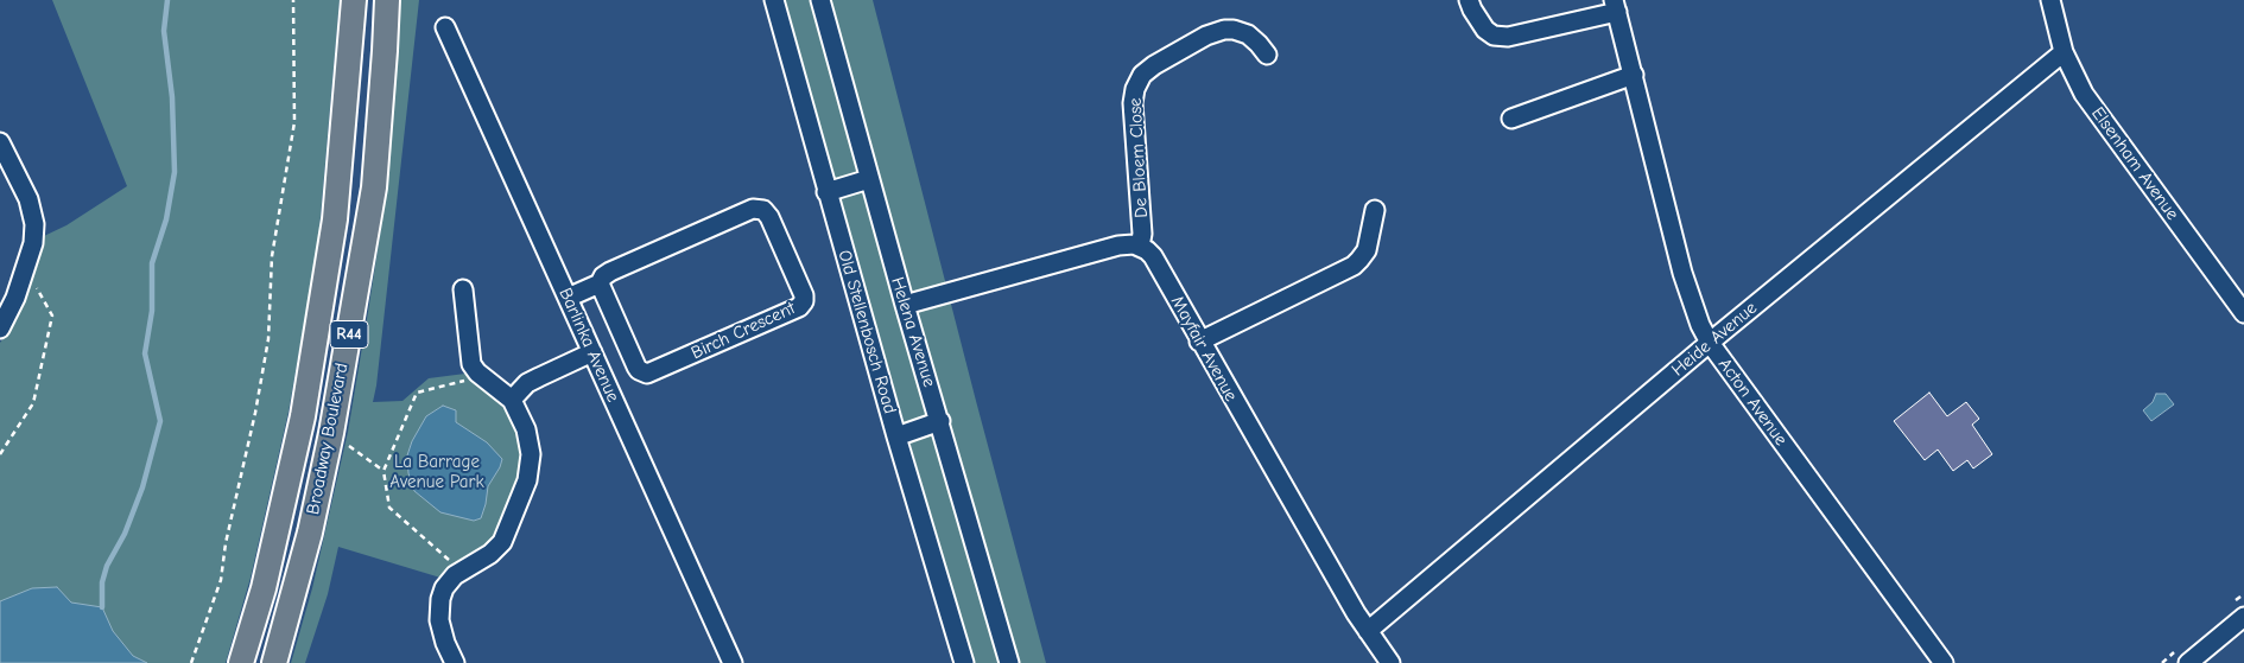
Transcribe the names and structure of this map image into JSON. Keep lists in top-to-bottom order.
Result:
{
  "streets": {
    "main road": ["R44", "Broadway Boulevard"],
    "street": [
      "De Bloem Close",
      "Elsenham Avenue",
      "Birch Crescent",
      "Old Stellenbosch Road",
      "Helena Avenue",
      "Heide Avenue",
      "Barlinka Avenue",
      "Mayfair Avenue",
      "Acton Avenue"
    ]
  },
  "crossings": [
    ["De Bloem Close", "Mayfair Avenue"],
    ["Elsenham Avenue", "Heide Avenue"],
    ["Birch Crescent", "Barlinka Avenue"],
    ["Heide Avenue", "Mayfair Avenue"],
    ["Heide Avenue", "Acton Avenue"]
  ],
  "parks": ["La Barrage Avenue Park"]
}
